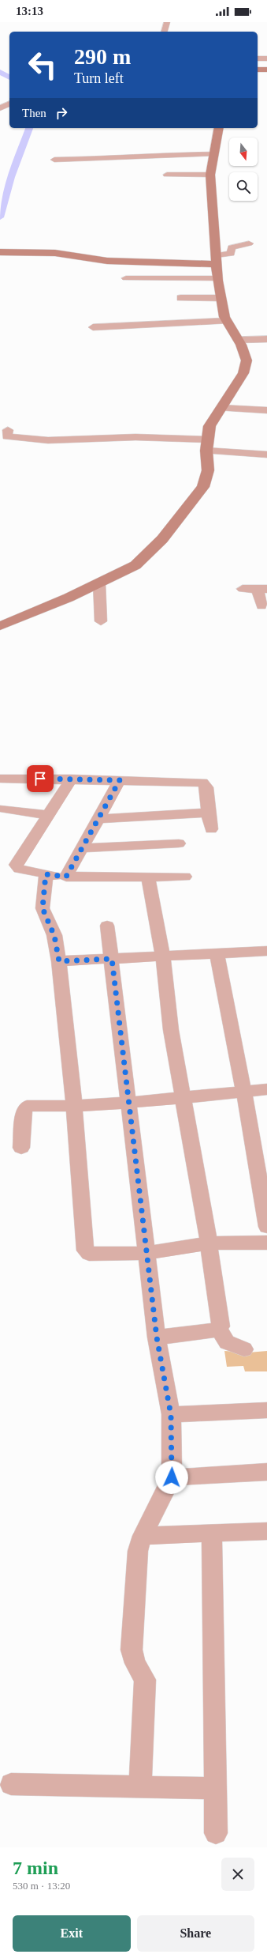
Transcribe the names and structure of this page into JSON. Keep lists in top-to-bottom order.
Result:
{
  "north": "bottom",
  "page": {
    "status": "13:13",
    "turn": ["290 m", "Turn left"],
    "then": "Then",
    "heading": ["7 min", "530 m · 13:20"],
    "buttons": ["Exit", "Share"]
  }
}
